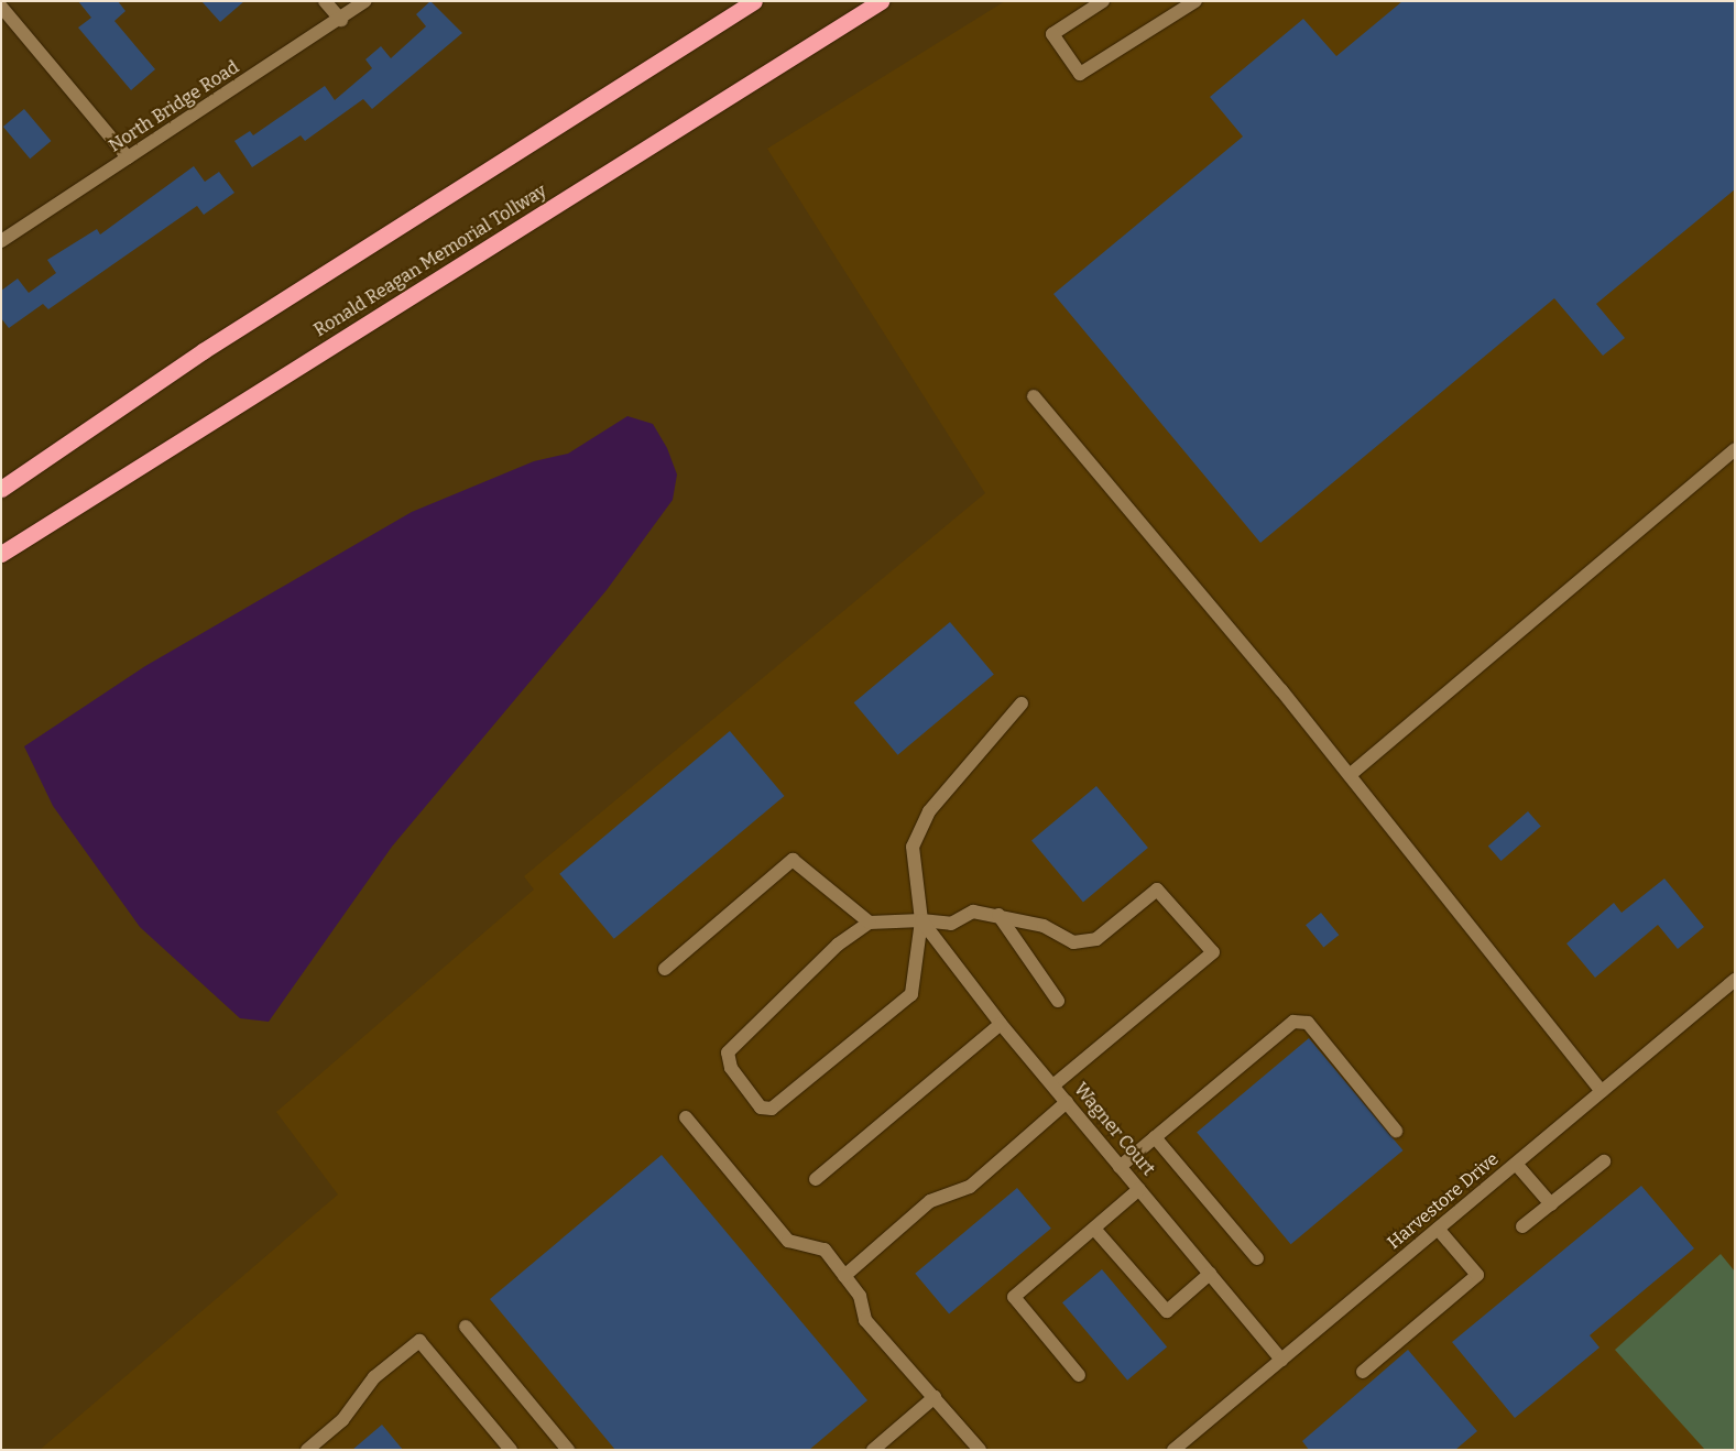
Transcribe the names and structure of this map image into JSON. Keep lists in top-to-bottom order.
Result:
{
  "streets": {
    "highway": ["Ronald Reagan Memorial Tollway"],
    "street": ["North Bridge Road", "Wagner Court", "Harvestore Drive"]
  },
  "crossings": [
    ["Wagner Court", "Harvestore Drive"]
  ]
}
